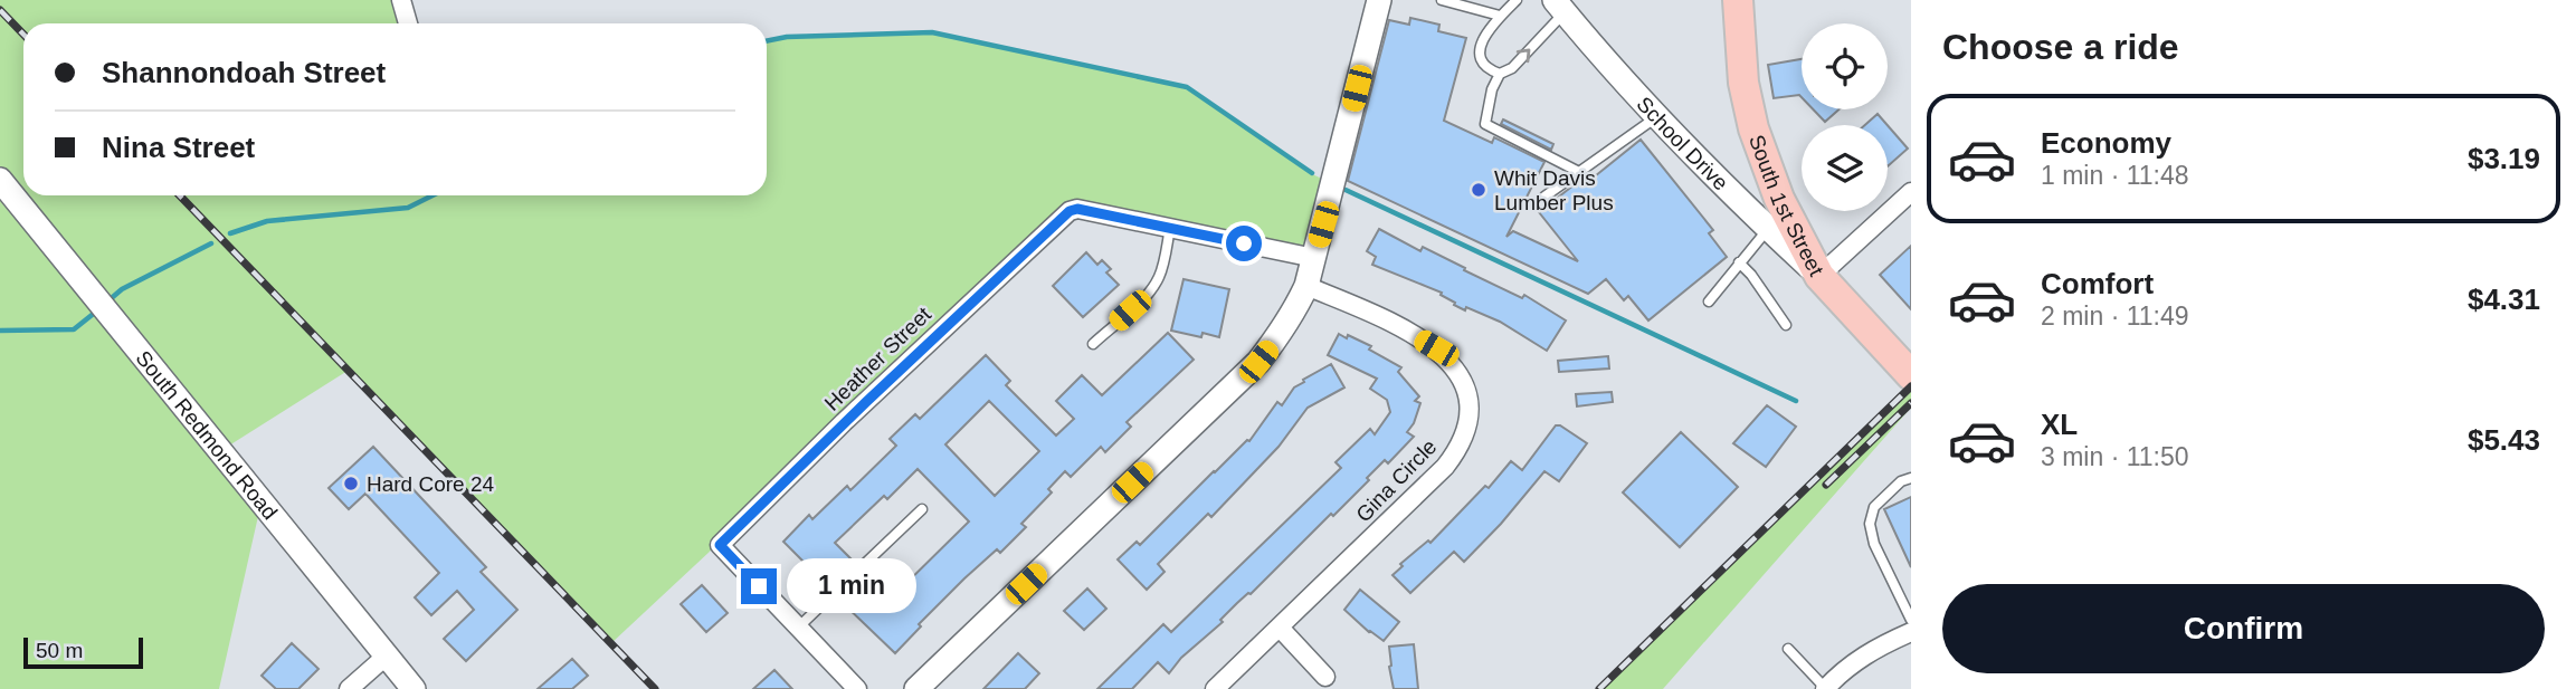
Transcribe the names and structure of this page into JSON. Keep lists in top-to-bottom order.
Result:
{
  "streets": {
    "main road": ["South 1st Street"],
    "street": [
      "School Drive",
      "Heather Street",
      "South Redmond Road",
      "Gina Circle"
    ]
  },
  "crossings": [
    ["School Drive", "South 1st Street"]
  ],
  "places": ["Whit Davis Lumber Plus", "Hard Core 24"],
  "scale_bar": "50 m",
  "page": {
    "heading": "Choose a ride",
    "banner": ["Shannondoah Street", "Nina Street"],
    "list": [
      {
        "name": "Economy",
        "note": "1 min · 11:48",
        "value": "$3.19"
      },
      {
        "name": "Comfort",
        "note": "2 min · 11:49",
        "value": "$4.31"
      },
      {
        "name": "XL",
        "note": "3 min · 11:50",
        "value": "$5.43"
      }
    ],
    "bubble": "1 min",
    "buttons": "Confirm",
    "scale": "50 m"
  }
}
